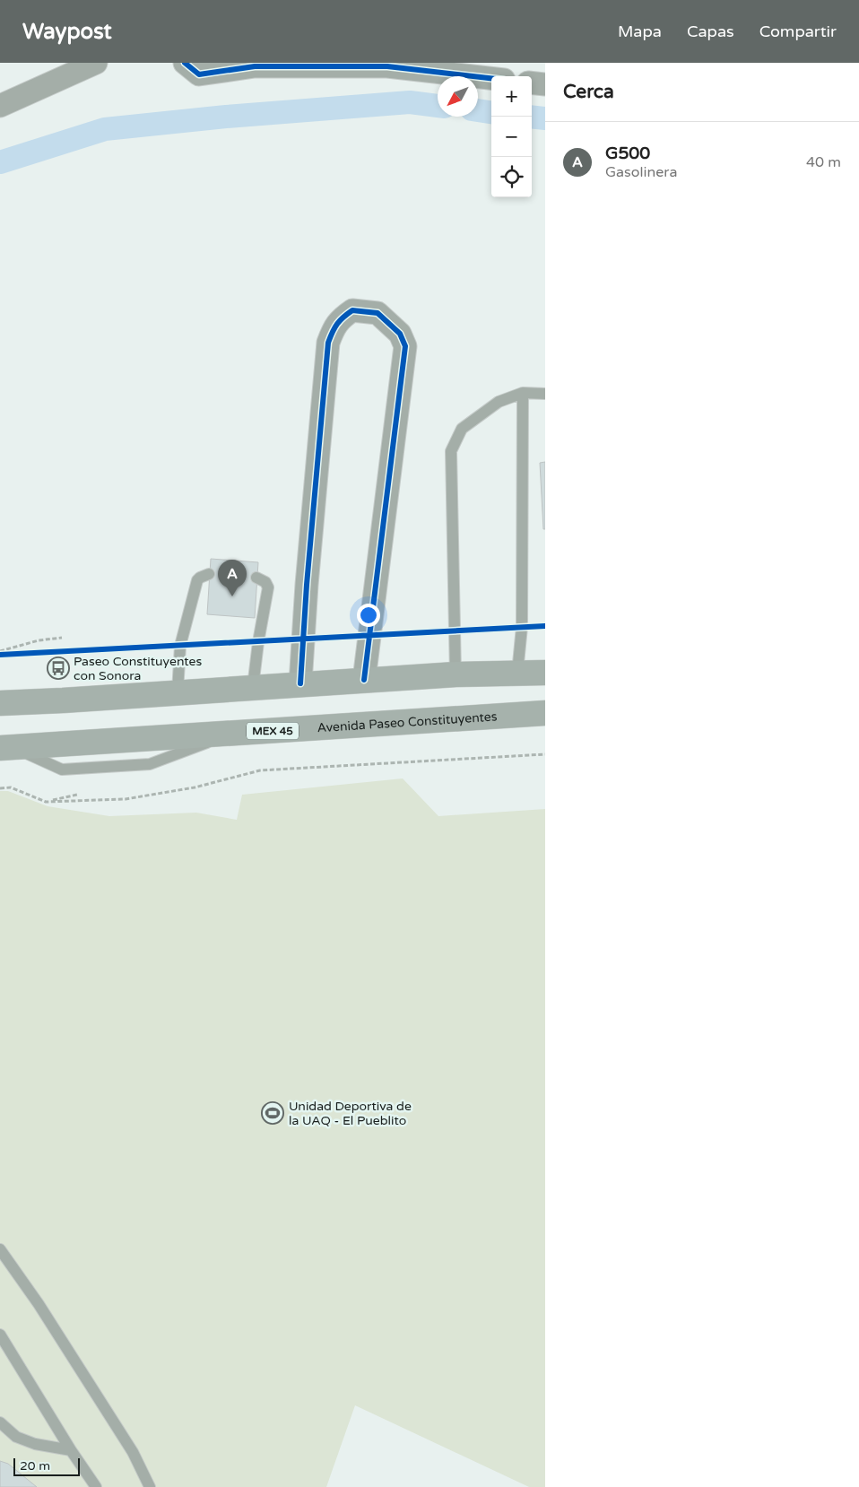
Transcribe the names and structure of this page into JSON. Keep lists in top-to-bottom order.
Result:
{
  "streets": {
    "highway": ["Avenida Paseo Constituyentes", "MEX 45"]
  },
  "places": {
    "bus stop": ["Paseo Constituyentes con Sonora"],
    "sports": ["Unidad Deportiva de la UAQ - El Pueblito"]
  },
  "scale_bar": "20 m",
  "north": "bottom left",
  "page": {
    "header": "Waypost",
    "nav": ["Mapa", "Capas", "Compartir"],
    "heading": "Cerca",
    "map_buttons": ["+", "−"],
    "list": [
      {
        "mark": "A",
        "name": "G500",
        "note": "Gasolinera",
        "value": "40 m"
      }
    ],
    "pins": "A",
    "scale": "20 m"
  }
}
